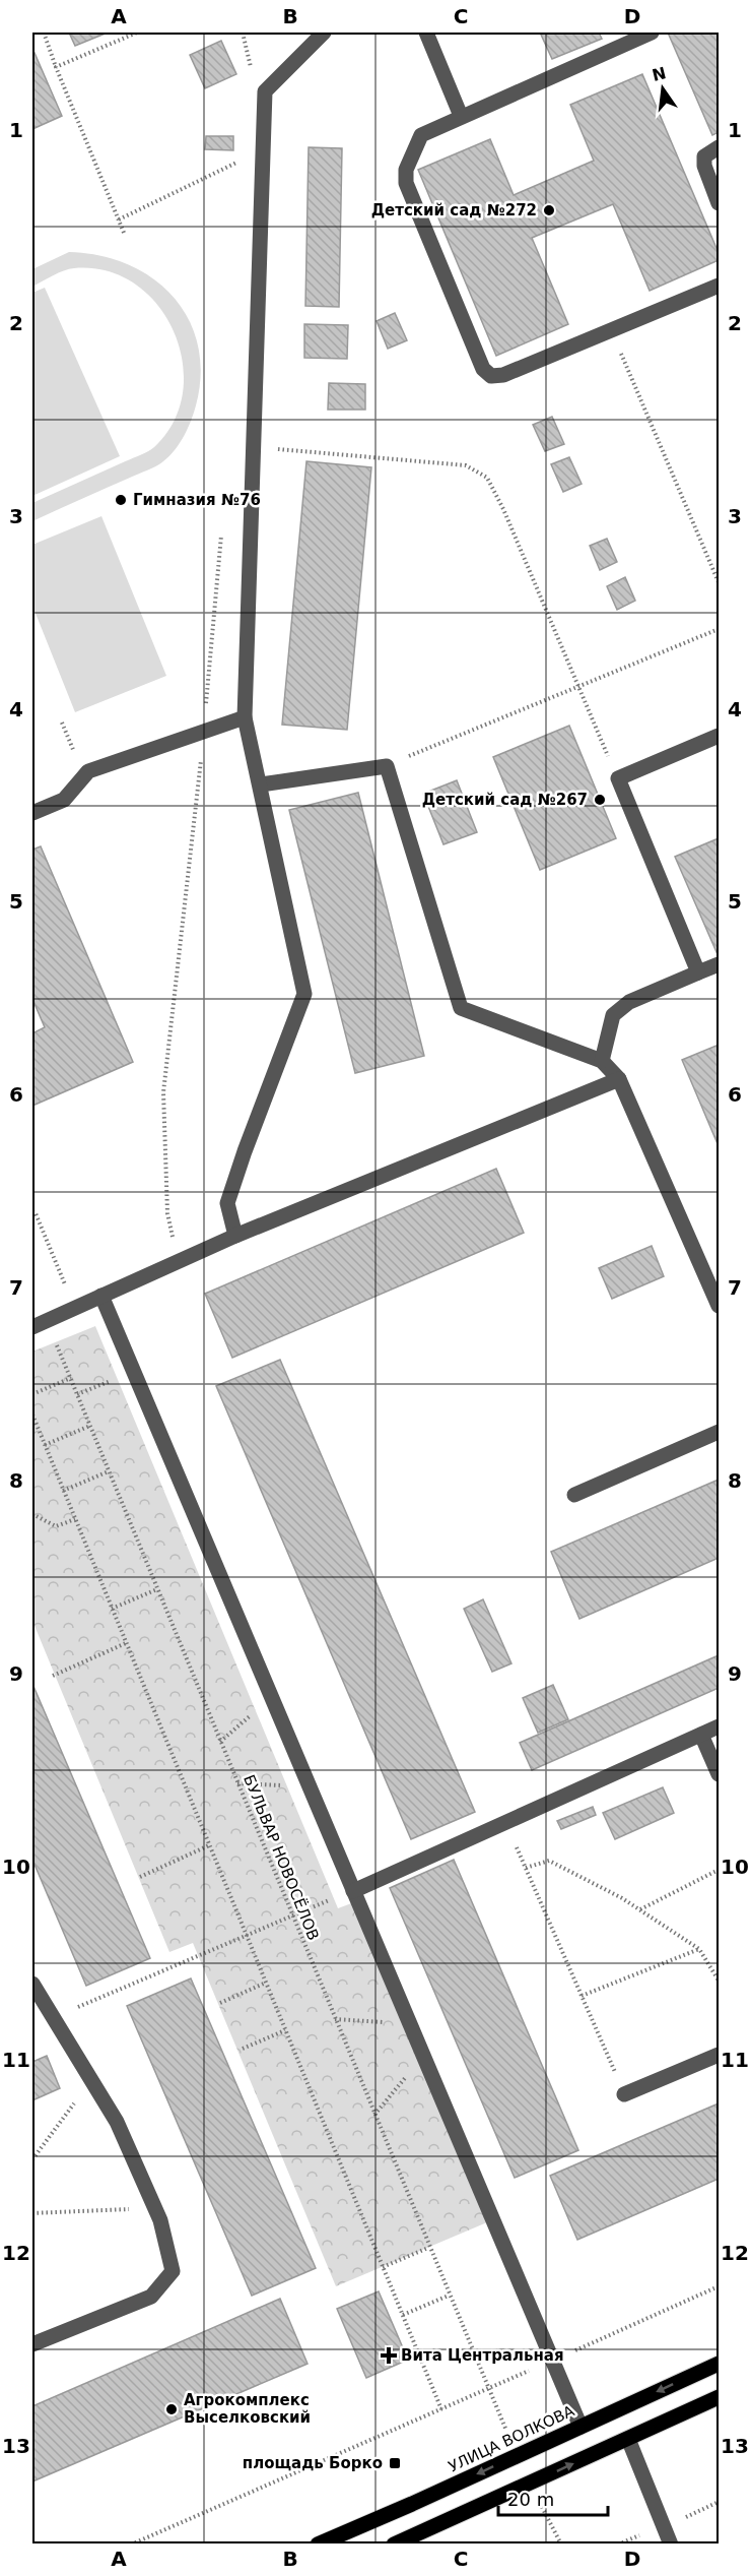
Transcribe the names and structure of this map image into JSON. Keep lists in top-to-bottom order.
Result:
{
  "streets": {
    "main road": ["УЛИЦА ВОЛКОВА"],
    "path": ["БУЛЬВАР НОВОСЁЛОВ"]
  },
  "places": {
    "other": [
      "Детский сад №272",
      "Гимназия №76",
      "Детский сад №267",
      "Агрокомплекс Выселковский"
    ],
    "health": ["Вита Центральная"],
    "transit": ["площадь Борко"]
  },
  "scale_bar": "20 m",
  "north": "top",
  "grid": {
    "columns": [
      "A",
      "B",
      "C",
      "D"
    ],
    "rows": [
      "1",
      "2",
      "3",
      "4",
      "5",
      "6",
      "7",
      "8",
      "9",
      "10",
      "11",
      "12",
      "13"
    ]
  }
}
